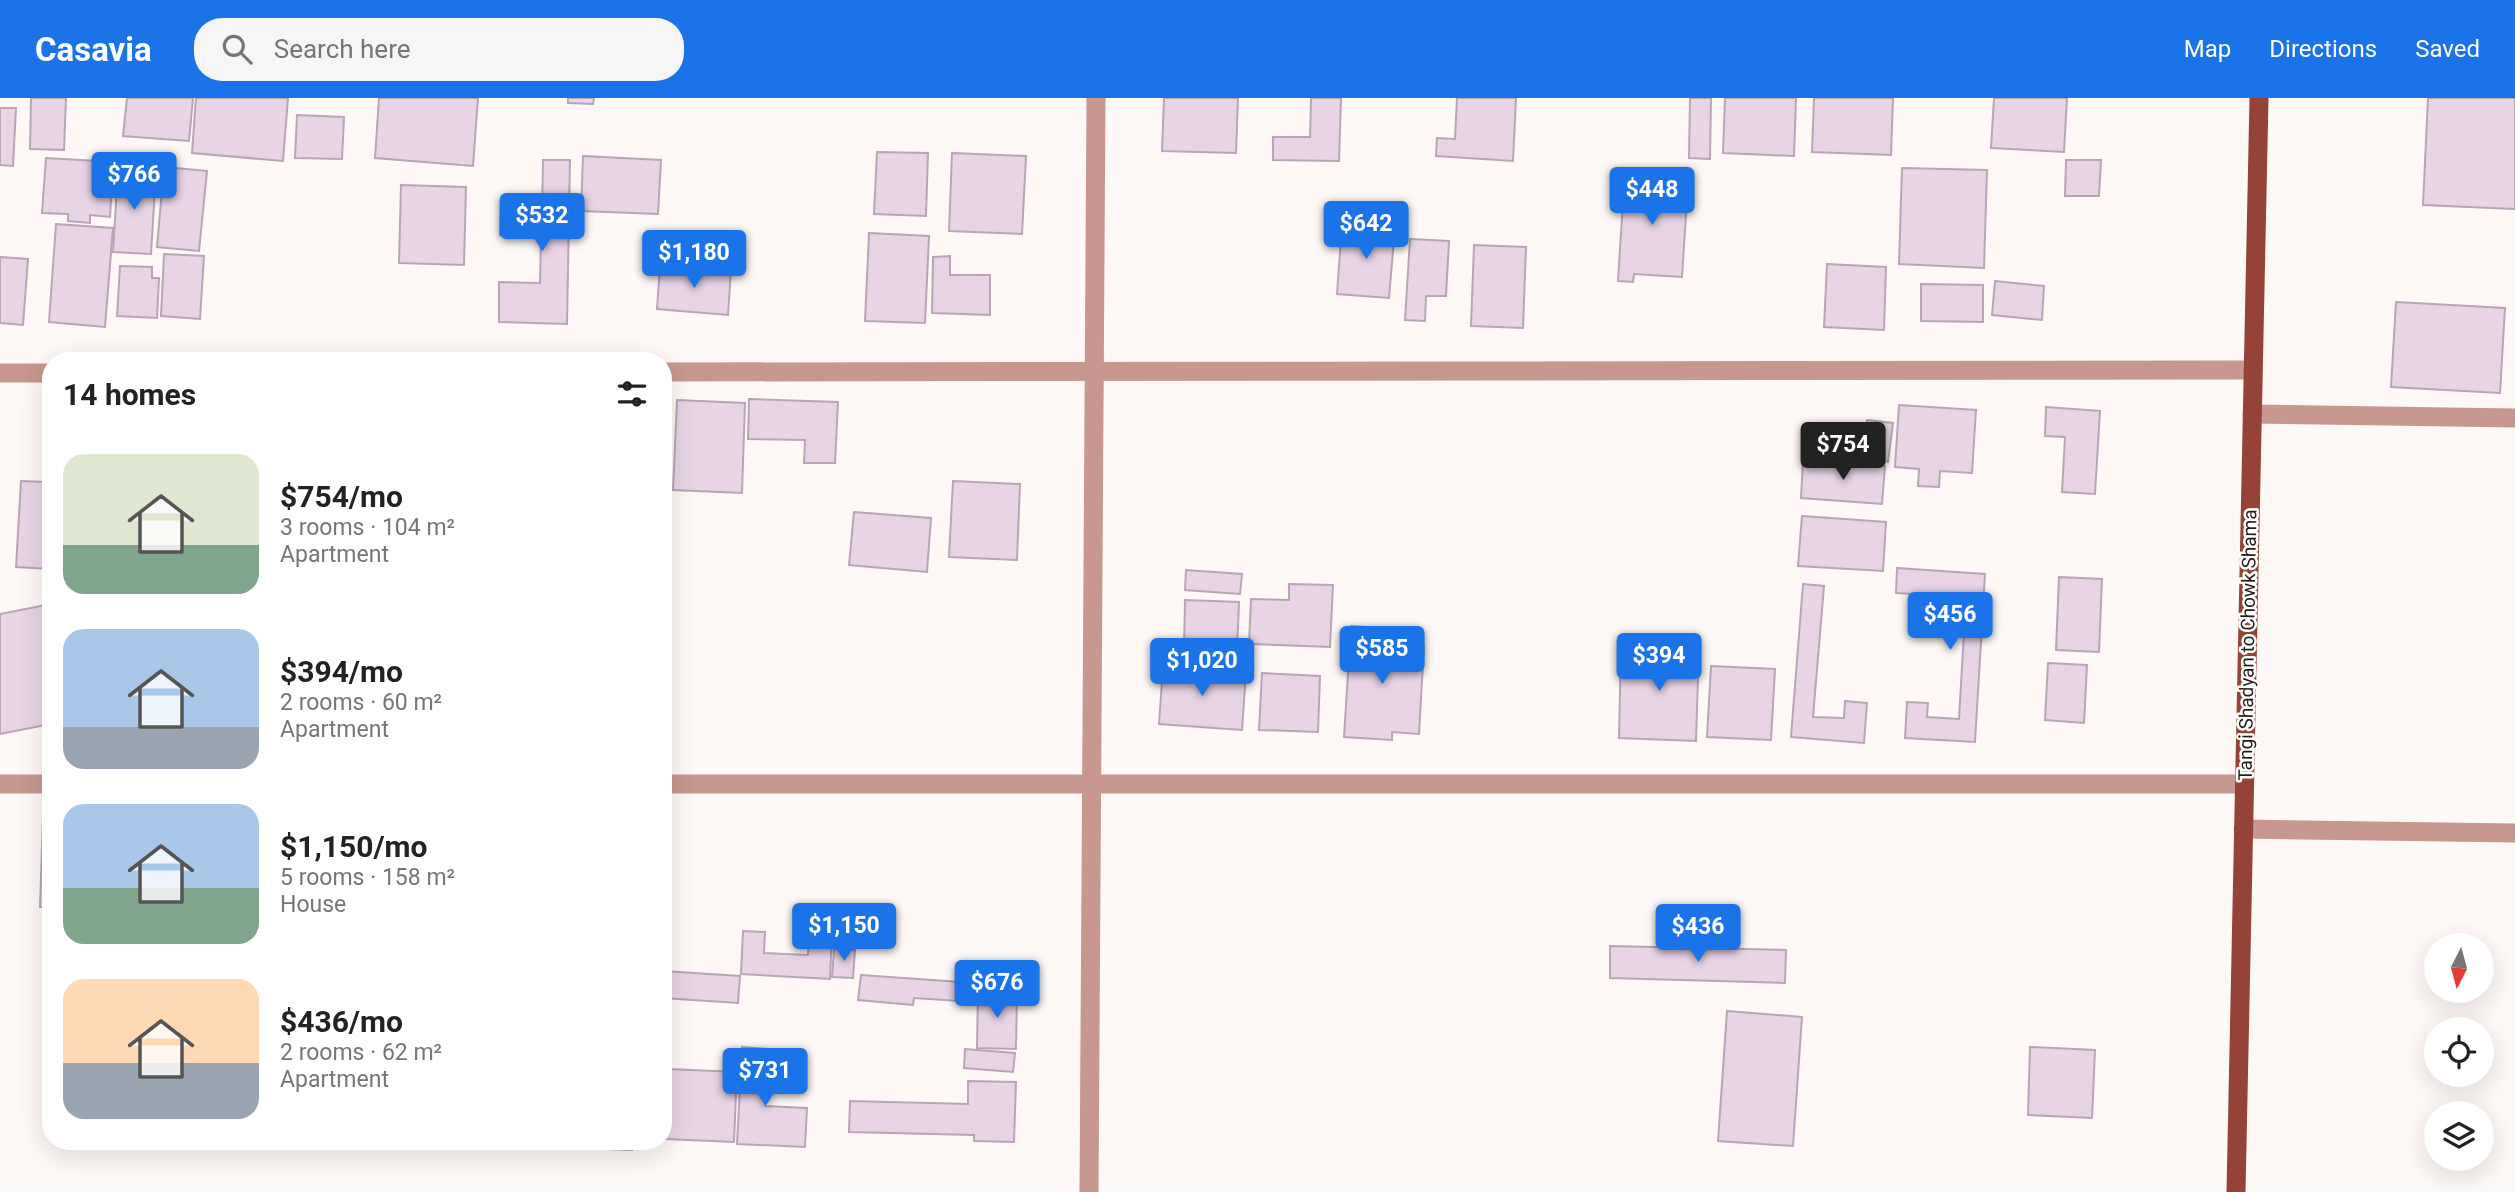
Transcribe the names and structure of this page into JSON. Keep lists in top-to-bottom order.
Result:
{
  "streets": {
    "main road": ["Tangi Shadyan to Chowk Shama"]
  },
  "north": "bottom",
  "page": {
    "header": "Casavia",
    "search": "Search here",
    "nav": ["Map", "Directions", "Saved"],
    "price": [
      "$766",
      "$448",
      "$532",
      "$642",
      "$1,180",
      "$754",
      "$456",
      "$585",
      "$394",
      "$1,020",
      "$1,150",
      "$436",
      "$676",
      "$731"
    ],
    "heading": "14 homes",
    "list": [
      {
        "name": "$754/mo",
        "note": "3 rooms · 104 m² · Apartment"
      },
      {
        "name": "$394/mo",
        "note": "2 rooms · 60 m² · Apartment"
      },
      {
        "name": "$1,150/mo",
        "note": "5 rooms · 158 m² · House"
      },
      {
        "name": "$436/mo",
        "note": "2 rooms · 62 m² · Apartment"
      }
    ]
  }
}
